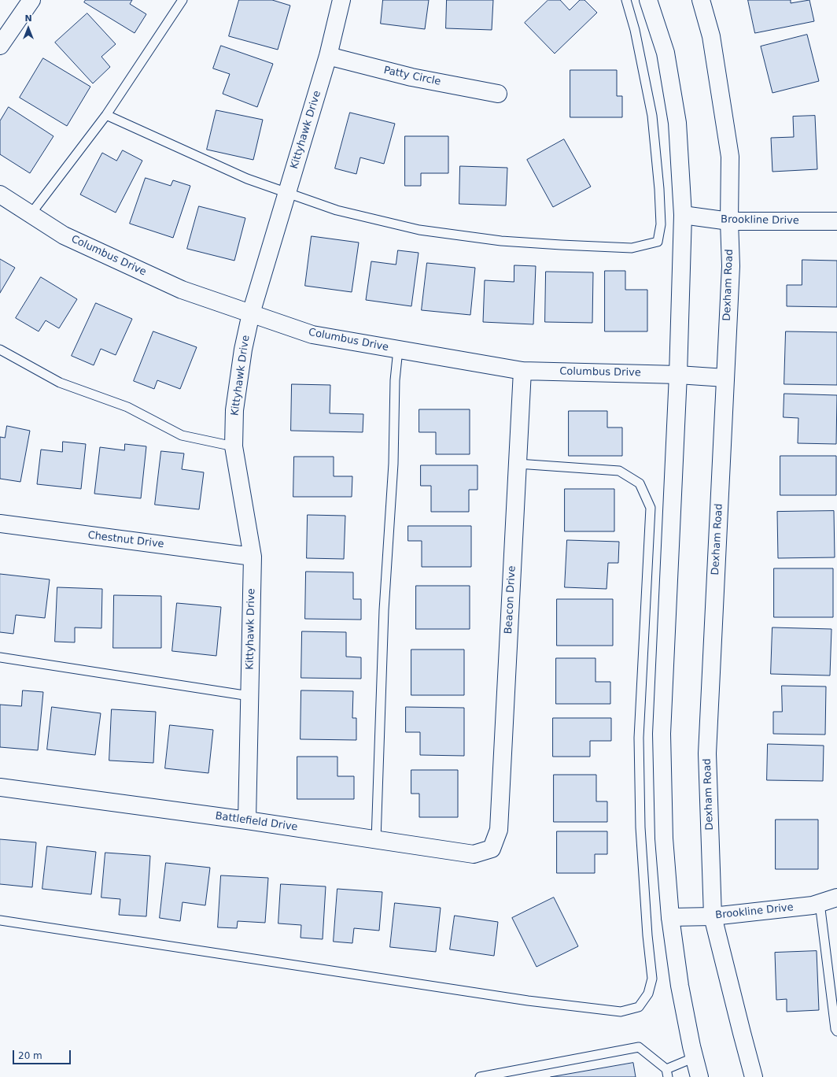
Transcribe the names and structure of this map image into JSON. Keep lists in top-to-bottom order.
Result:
{
  "streets": {
    "street": [
      "Patty Circle",
      "Kittyhawk Drive",
      "Brookline Drive",
      "Columbus Drive",
      "Dexham Road",
      "Chestnut Drive",
      "Beacon Drive",
      "Battlefield Drive"
    ]
  },
  "crossings": [
    ["Patty Circle", "Kittyhawk Drive"],
    ["Kittyhawk Drive", "Columbus Drive"],
    ["Kittyhawk Drive", "Chestnut Drive"],
    ["Kittyhawk Drive", "Battlefield Drive"],
    ["Brookline Drive", "Dexham Road"],
    ["Columbus Drive", "Dexham Road"],
    ["Columbus Drive", "Beacon Drive"],
    ["Beacon Drive", "Battlefield Drive"]
  ],
  "scale_bar": "20 m",
  "north": "top"
}
